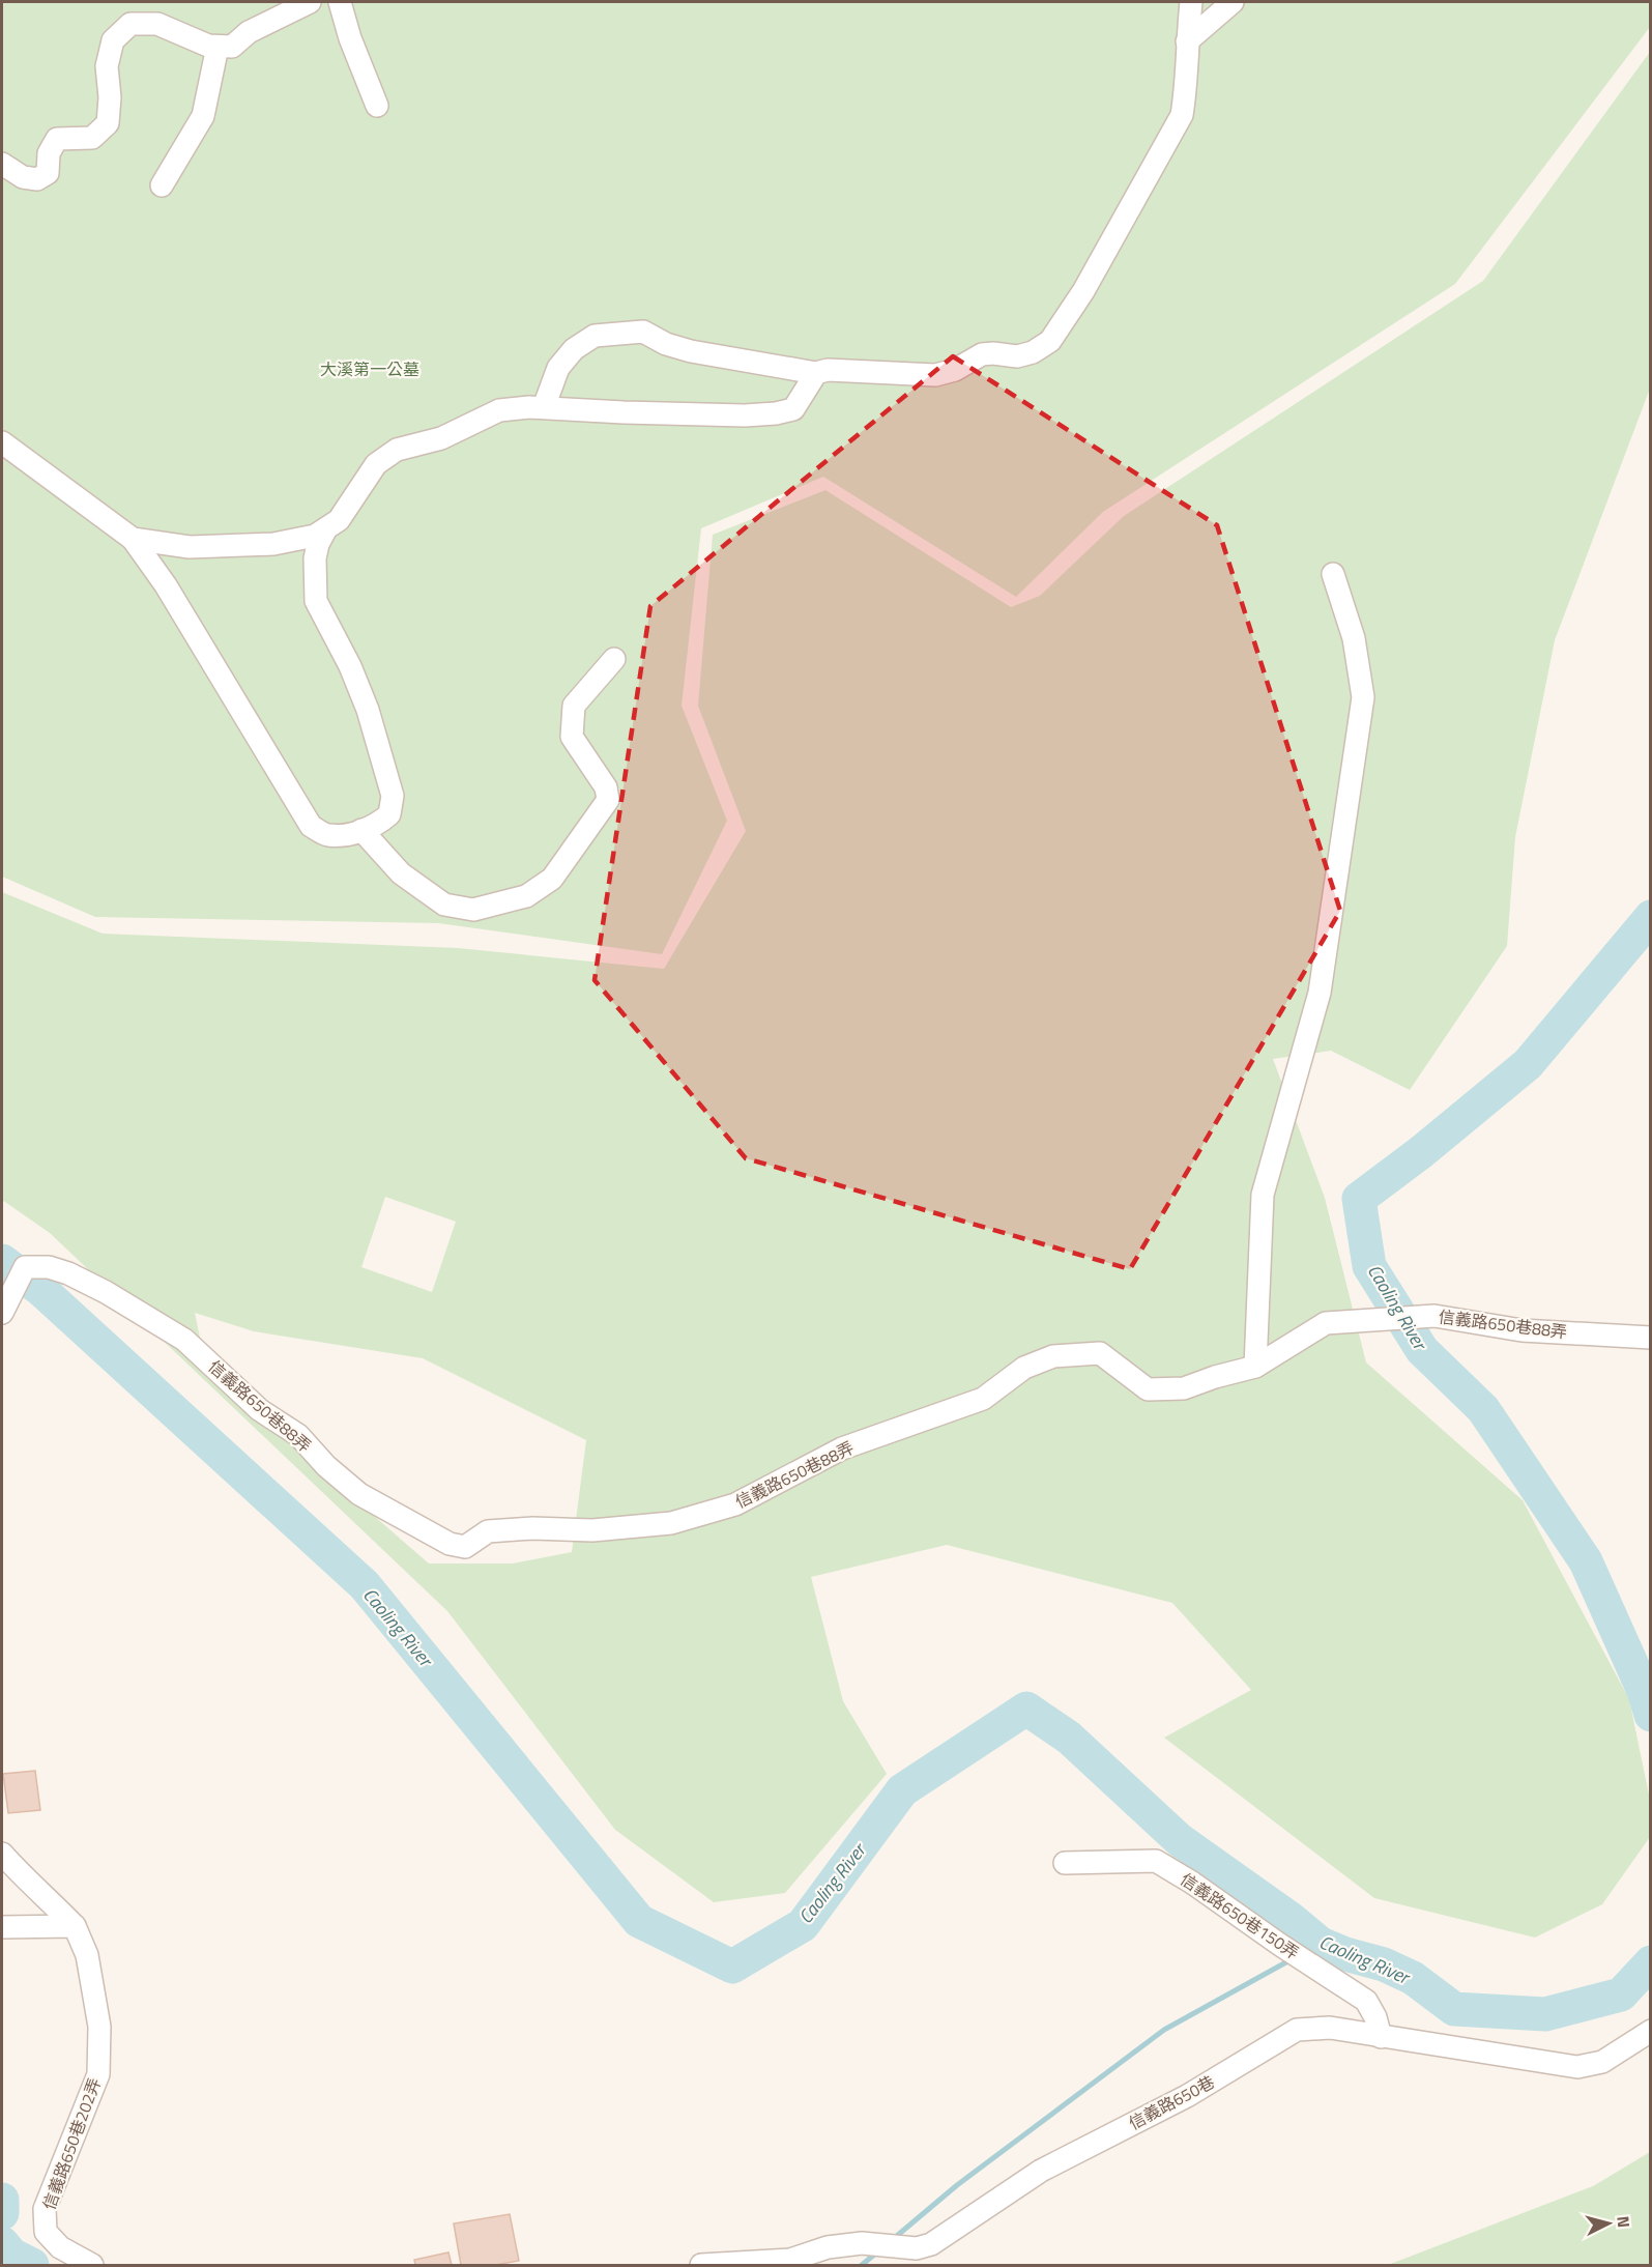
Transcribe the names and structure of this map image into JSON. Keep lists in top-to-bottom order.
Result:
{
  "streets": {
    "lane": [
      "信義路650巷88弄",
      "信義路650巷150弄",
      "信義路650巷",
      "信義路650巷202弄"
    ]
  },
  "crossings": [
    ["信義路650巷150弄", "信義路650巷"]
  ],
  "water": ["Caoling River"],
  "parks": ["大溪第一公墓"],
  "north": "right"
}
